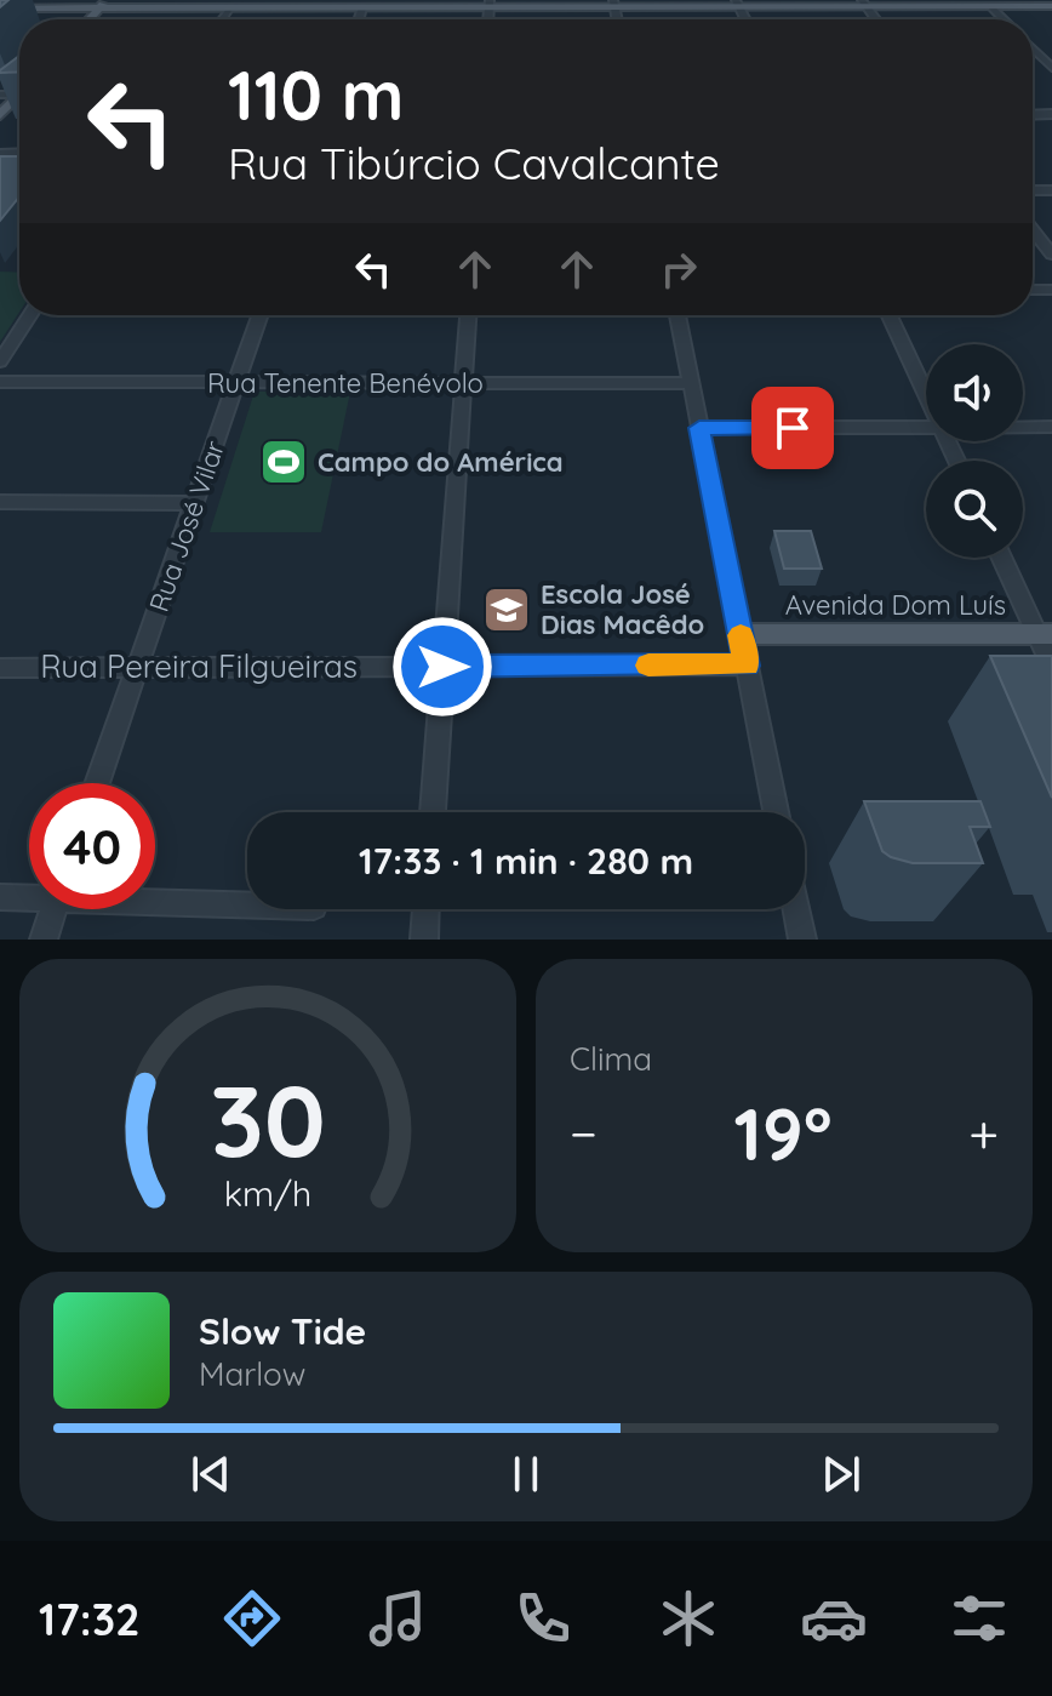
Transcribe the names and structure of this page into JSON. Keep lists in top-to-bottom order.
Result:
{
  "streets": {
    "main road": ["Avenida Dom Luís"],
    "street": ["Rua Tenente Benévolo", "Rua José Vilar", "Rua Pereira Filgueiras"]
  },
  "crossings": [
    ["Rua Tenente Benévolo", "Rua José Vilar"],
    ["Rua José Vilar", "Rua Pereira Filgueiras"]
  ],
  "places": {
    "sports": ["Campo do América"],
    "school or university": ["Escola José Dias Macêdo"]
  },
  "page": {
    "turn": ["110 m", "Rua Tibúrcio Cavalcante"],
    "limit": "40",
    "trip": "17:33 · 1 min · 280 m",
    "tile": "Clima",
    "heat": ["−", "19°", "+"],
    "song": ["Slow Tide", "Marlow"],
    "tabs": "17:32",
    "gauge": ["30", "km/h"]
  }
}
